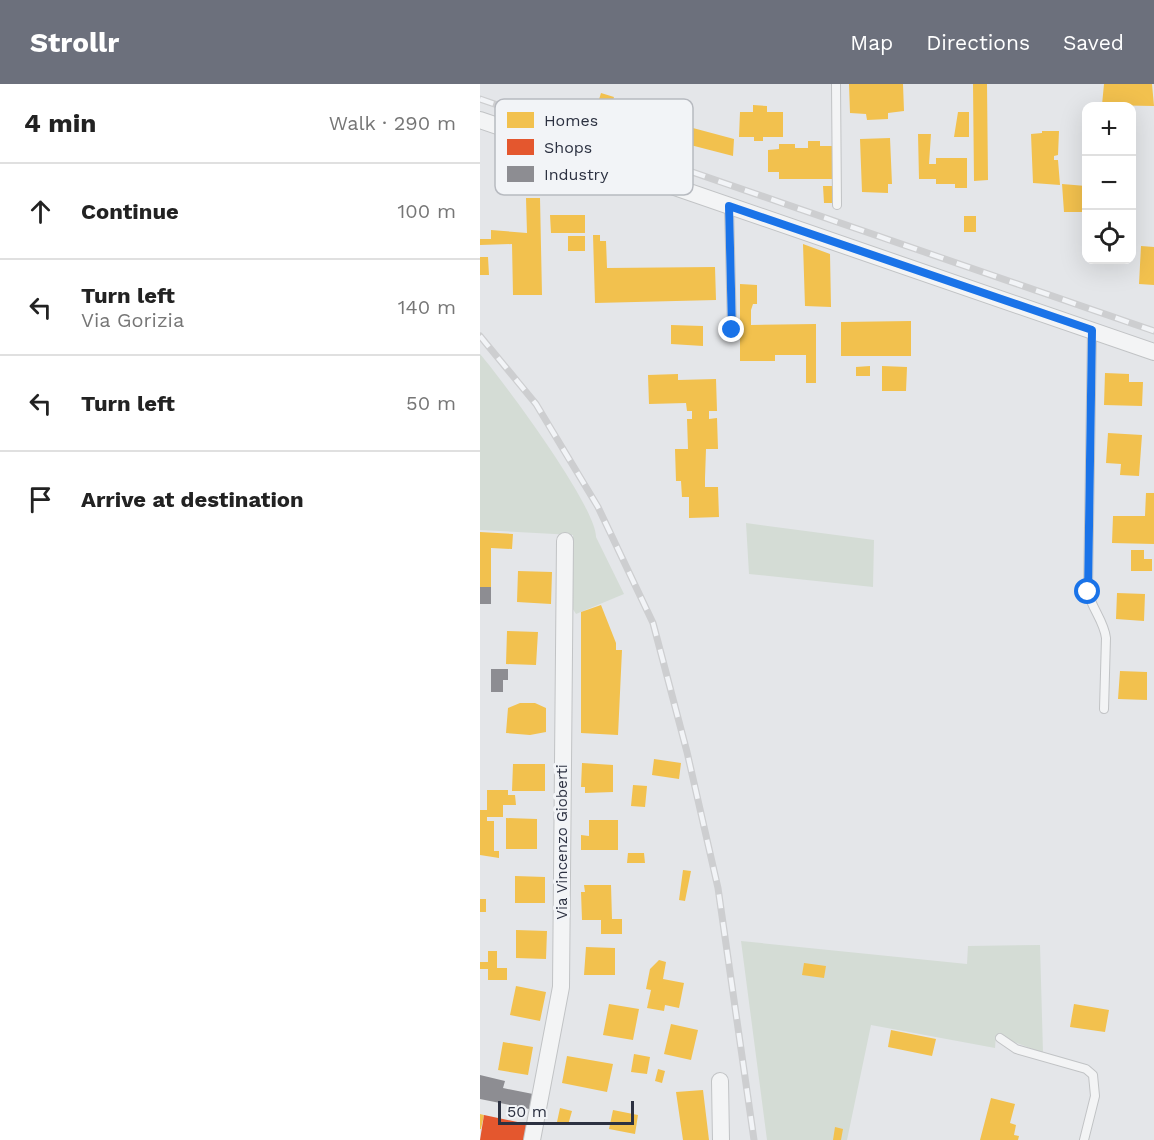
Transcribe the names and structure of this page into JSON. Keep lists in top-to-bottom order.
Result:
{
  "streets": {
    "street": ["Via Vincenzo Gioberti"]
  },
  "legend": ["Homes", "Shops", "Industry"],
  "scale_bar": "50 m",
  "page": {
    "header": "Strollr",
    "nav": ["Map", "Directions", "Saved"],
    "heading": ["4 min", "Walk · 290 m"],
    "map_buttons": ["+", "−"],
    "list": [
      ["Continue", "100 m"],
      ["Turn left", "Via Gorizia", "140 m"],
      ["Turn left", "50 m"],
      "Arrive at destination"
    ],
    "scale": "50 m"
  }
}
